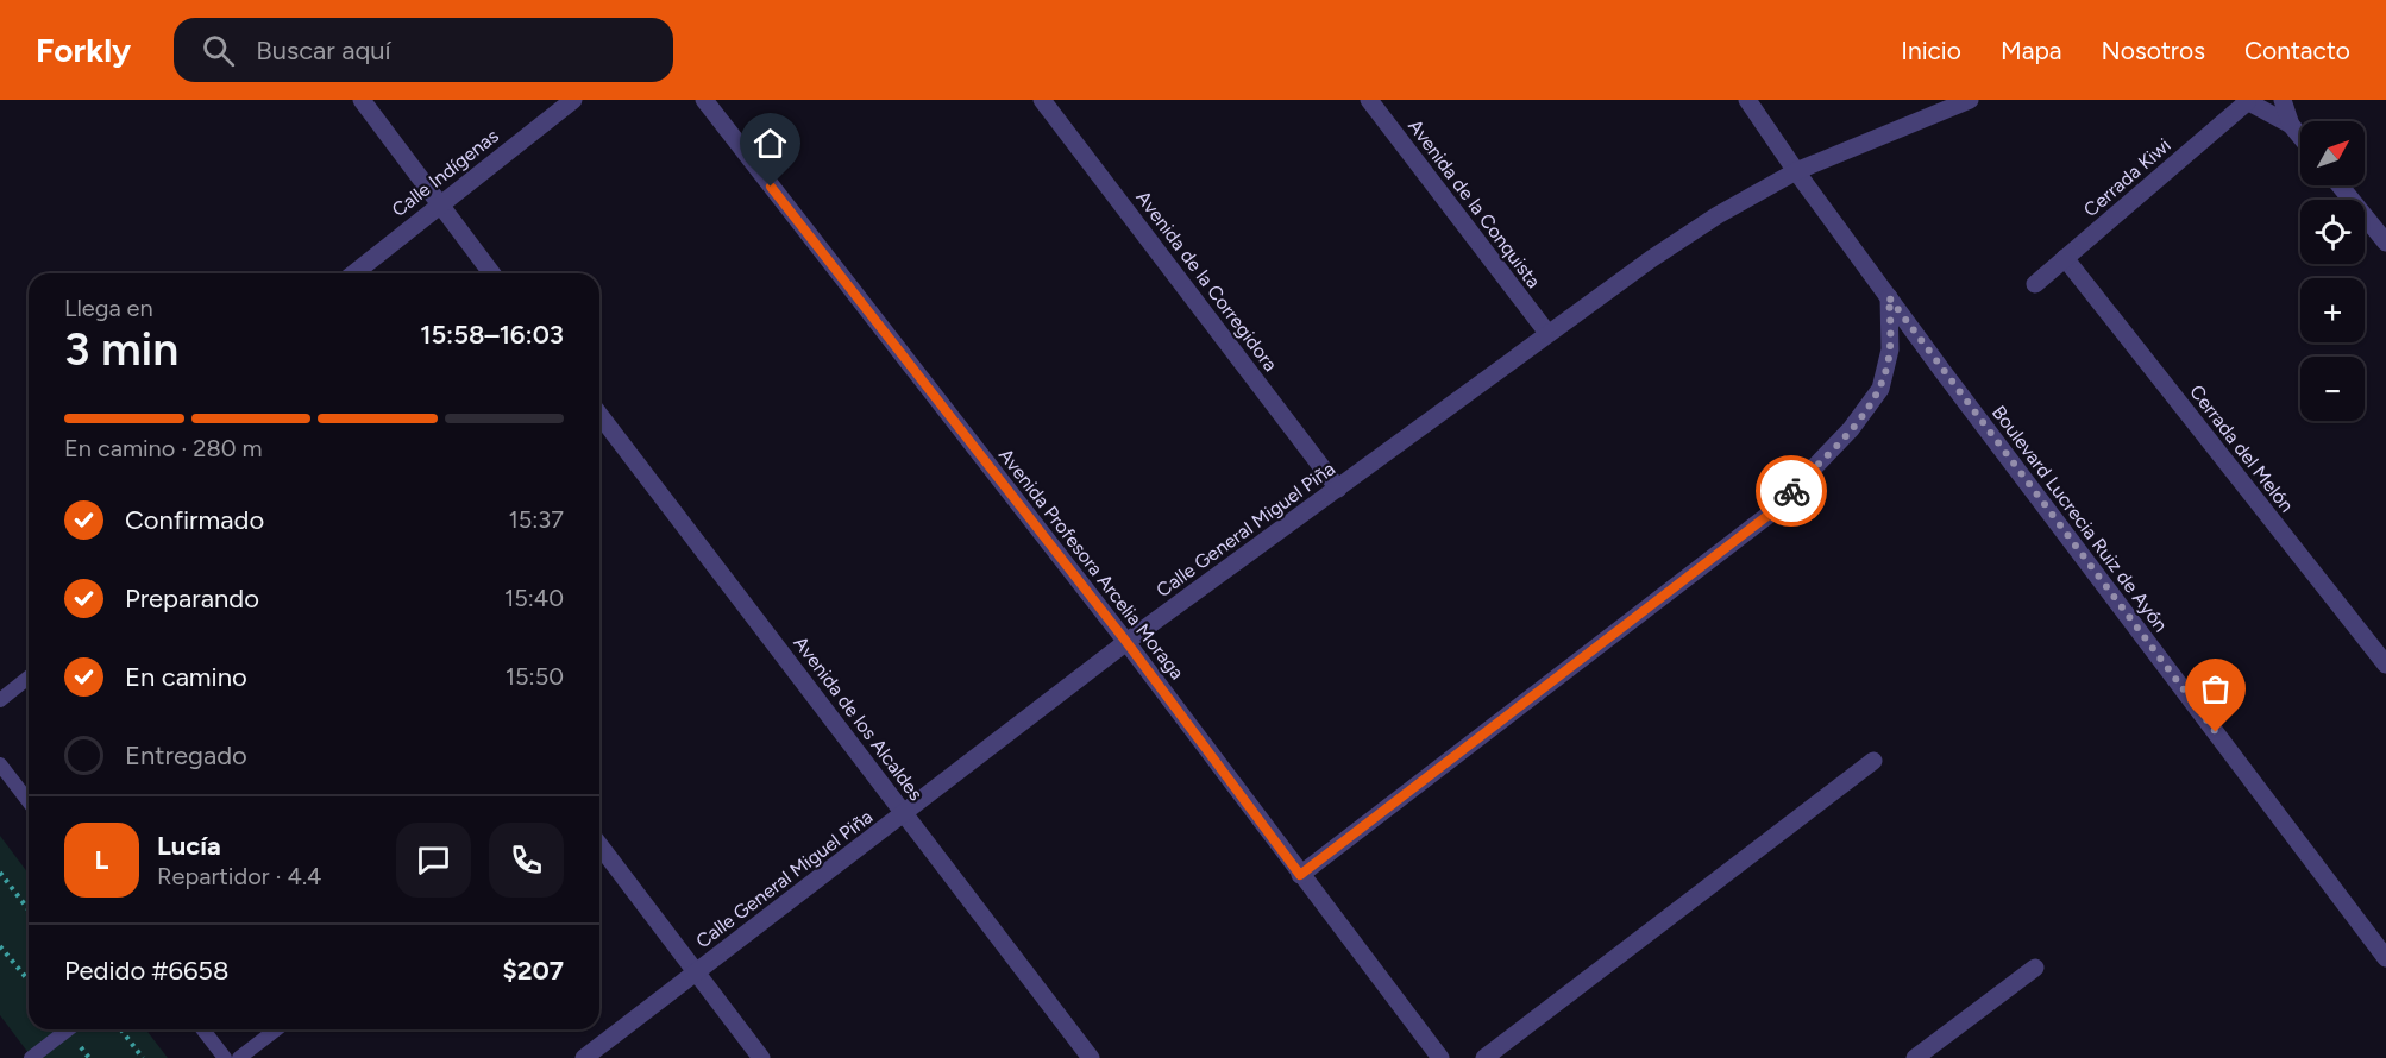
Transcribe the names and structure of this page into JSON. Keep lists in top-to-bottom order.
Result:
{
  "streets": {
    "street": [
      "Calle Indígenas",
      "Cerrada Kiwi",
      "Avenida de la Conquista",
      "Avenida de la Corregidora",
      "Cerrada del Melón",
      "Boulevard Lucrecia Ruiz de Ayón",
      "Calle General Miguel Piña",
      "Avenida Profesora Arcelia Moraga",
      "Avenida de los Alcaldes"
    ]
  },
  "crossings": [
    ["Cerrada Kiwi", "Cerrada del Melón"],
    ["Avenida de la Conquista", "Calle General Miguel Piña"],
    ["Avenida de la Corregidora", "Calle General Miguel Piña"],
    ["Boulevard Lucrecia Ruiz de Ayón", "Calle General Miguel Piña"],
    ["Calle General Miguel Piña", "Avenida Profesora Arcelia Moraga"],
    ["Calle General Miguel Piña", "Avenida de los Alcaldes"]
  ],
  "north": "top right",
  "page": {
    "header": "Forkly",
    "search": "Buscar aquí",
    "nav": [
      "Inicio",
      "Mapa",
      "Nosotros",
      "Contacto"
    ],
    "map_buttons": ["+", "−"],
    "heading": ["3 min", "Llega en", "15:58–16:03"],
    "panel": [
      "Lucía",
      "Repartidor · 4.4",
      "Pedido #6658",
      "$207"
    ],
    "bar": "En camino · 280 m",
    "list": [
      ["Confirmado", "15:37"],
      ["Preparando", "15:40"],
      ["En camino", "15:50"],
      "Entregado"
    ],
    "round": "L"
  }
}
